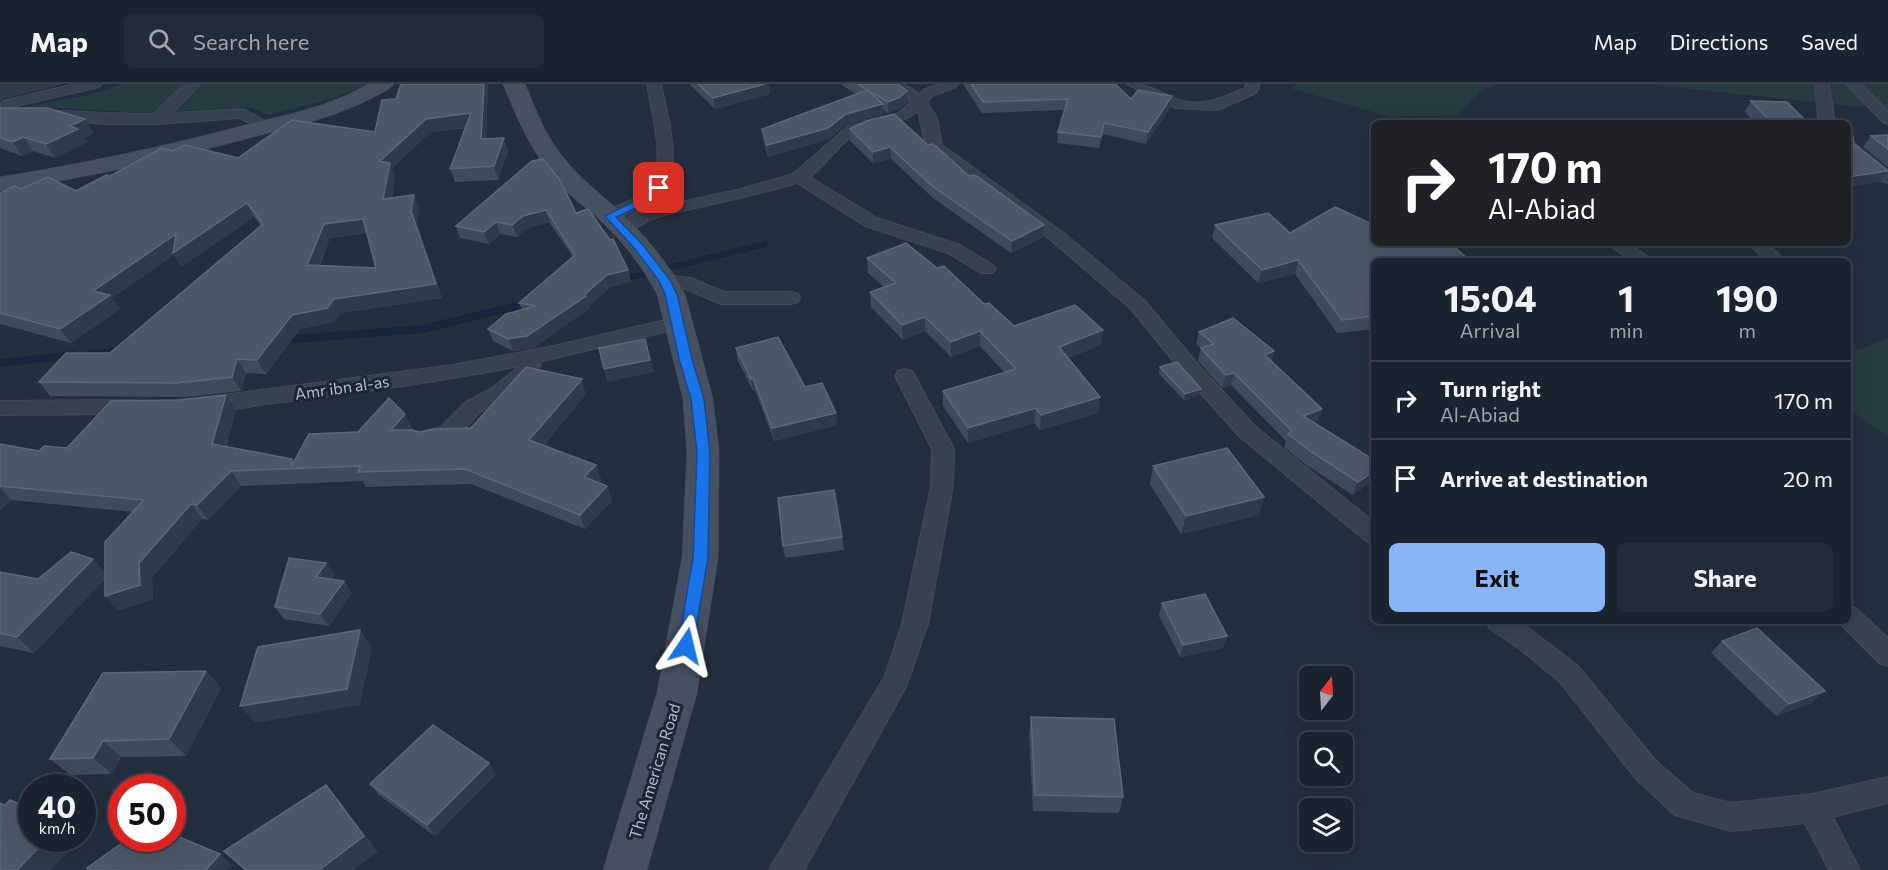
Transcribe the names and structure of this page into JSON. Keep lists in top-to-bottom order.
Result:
{
  "streets": {
    "main road": ["The American Road"],
    "street": ["Amr ibn al-as"]
  },
  "crossings": [
    ["Amr ibn al-as", "The American Road"]
  ],
  "north": "top",
  "page": {
    "header": "Map",
    "search": "Search here",
    "nav": ["Map", "Directions", "Saved"],
    "turn": ["170 m", "Al-Abiad"],
    "eta": [
      "15:04",
      "Arrival",
      "1",
      "min",
      "190",
      "m"
    ],
    "list": [
      {
        "name": "Turn right",
        "note": "Al-Abiad",
        "value": "170 m"
      },
      {
        "name": "Arrive at destination",
        "value": "20 m"
      }
    ],
    "buttons": ["Exit", "Share"],
    "speed": "40 km/h",
    "limit": "50"
  }
}
